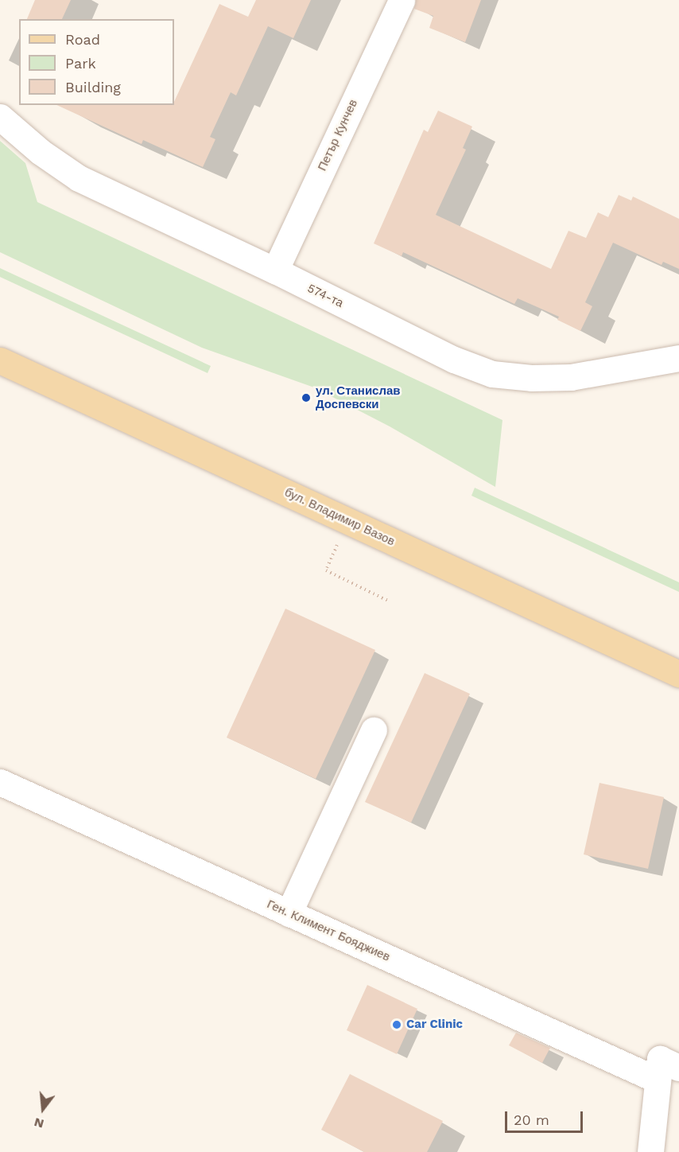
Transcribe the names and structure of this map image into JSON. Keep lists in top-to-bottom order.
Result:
{
  "streets": {
    "main road": ["бул. Владимир Вазов"],
    "street": ["Петър Кунчев", "574-та", "Ген. Климент Бояджиев"]
  },
  "crossings": [
    ["Петър Кунчев", "574-та"]
  ],
  "places": ["ул. Станислав Доспевски", "Car Clinic"],
  "legend": ["Road", "Park", "Building"],
  "scale_bar": "20 m",
  "north": "bottom"
}
